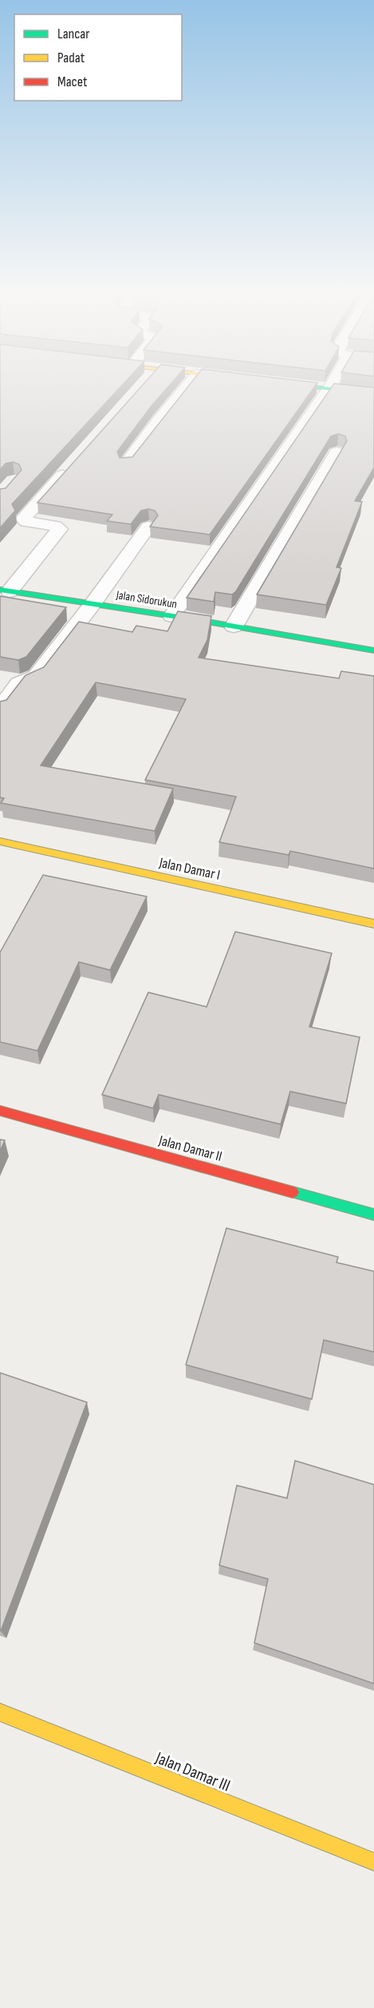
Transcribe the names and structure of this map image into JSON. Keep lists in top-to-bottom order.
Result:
{
  "streets": {
    "street": [
      "Jalan Sidorukun",
      "Jalan Damar I",
      "Jalan Damar II",
      "Jalan Damar III"
    ]
  },
  "legend": ["Lancar", "Padat", "Macet"]
}
